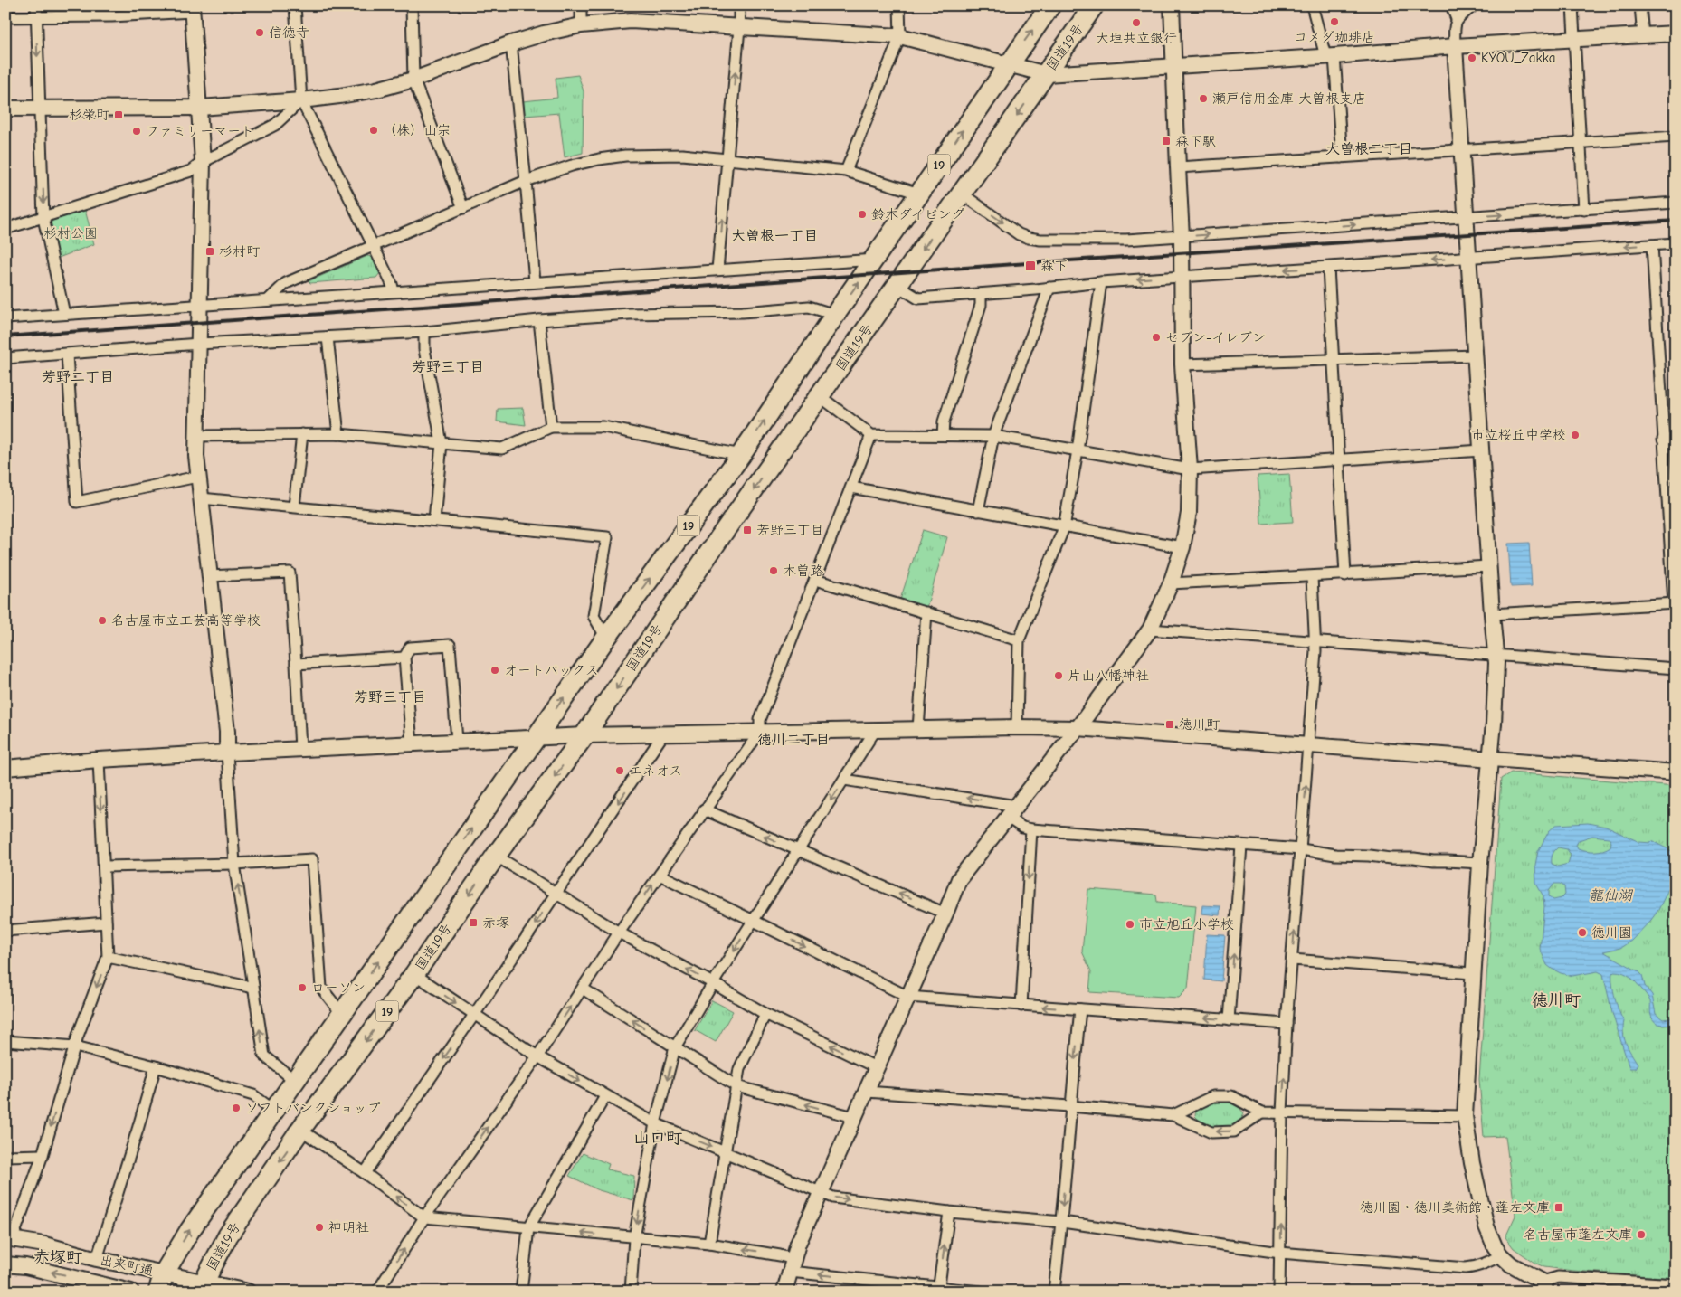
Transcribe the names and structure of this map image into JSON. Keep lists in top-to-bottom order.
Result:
{
  "streets": {
    "highway": ["国道19号", "19"],
    "street": ["出来町通"]
  },
  "crossings": [
    ["国道19号", "出来町通"],
    ["19", "出来町通"]
  ],
  "districts": [
    "大曽根二丁目",
    "大曽根一丁目",
    "芳野三丁目",
    "芳野二丁目",
    "芳野三丁目",
    "徳川二丁目",
    "徳川町",
    "山口町",
    "赤塚町"
  ],
  "water": ["龍仙湖"],
  "parks": ["杉村公園"],
  "places": {
    "other": [
      "コメダ珈琲店",
      "大垣共立銀行",
      "信徳寺",
      "KYOU_Zakka",
      "瀬戸信用金庫 大曽根支店",
      "（株）山宗",
      "ファミリーマート",
      "鈴木ダイビング",
      "セブン-イレブン",
      "市立桜丘中学校",
      "木曽路",
      "名古屋市立工芸高等学校",
      "オートバックス",
      "片山八幡神社",
      "エネオス",
      "市立旭丘小学校",
      "徳川園",
      "ローソン",
      "ソフトバンクショップ",
      "神明社",
      "名古屋市蓬左文庫"
    ],
    "transit": [
      "杉栄町",
      "森下駅",
      "杉村町",
      "森下",
      "芳野三丁目",
      "徳川町",
      "赤塚",
      "徳川園・徳川美術館・蓬左文庫"
    ]
  }
}
